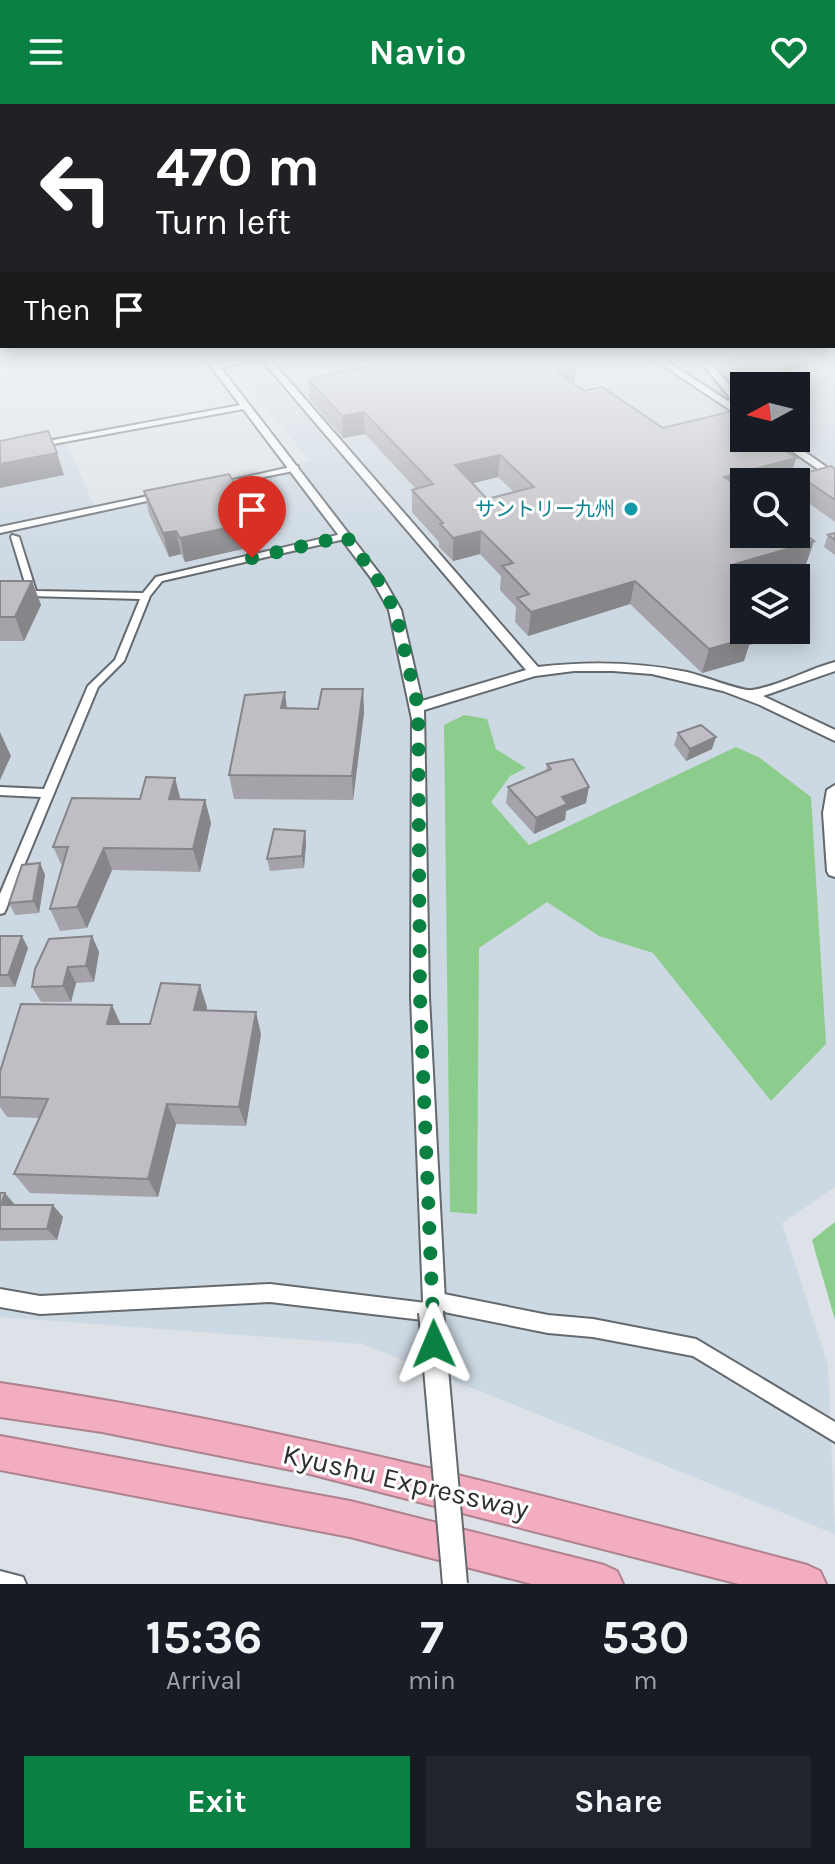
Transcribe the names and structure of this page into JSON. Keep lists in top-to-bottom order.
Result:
{
  "streets": {
    "highway": ["Kyushu Expressway"]
  },
  "places": ["サントリー九州"],
  "north": "left",
  "page": {
    "header": "Navio",
    "turn": ["470 m", "Turn left"],
    "then": "Then",
    "eta": [
      "15:36",
      "Arrival",
      "7",
      "min",
      "530",
      "m"
    ],
    "buttons": ["Exit", "Share"]
  }
}
